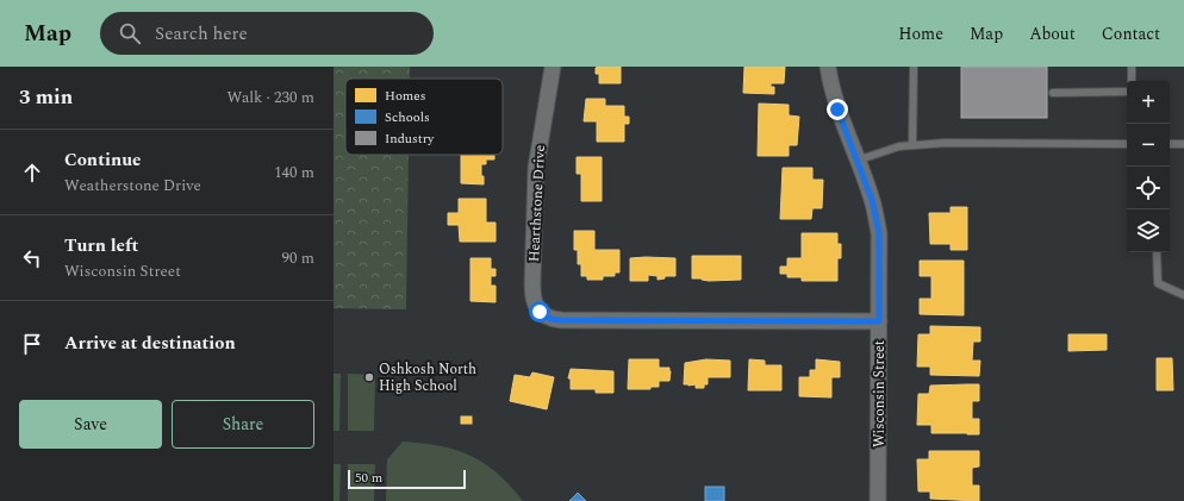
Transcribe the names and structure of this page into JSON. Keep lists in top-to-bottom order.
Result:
{
  "streets": {
    "street": ["Hearthstone Drive", "Wisconsin Street"]
  },
  "crossings": [
    ["Hearthstone Drive", "Wisconsin Street"]
  ],
  "places": ["Oshkosh North High School"],
  "legend": ["Homes", "Schools", "Industry"],
  "scale_bar": "50 m",
  "page": {
    "header": "Map",
    "search": "Search here",
    "nav": [
      "Home",
      "Map",
      "About",
      "Contact"
    ],
    "heading": ["3 min", "Walk · 230 m"],
    "map_buttons": ["+", "−"],
    "list": [
      ["Continue", "Weatherstone Drive", "140 m"],
      ["Turn left", "Wisconsin Street", "90 m"],
      "Arrive at destination"
    ],
    "buttons": ["Save", "Share"],
    "scale": "50 m"
  }
}
